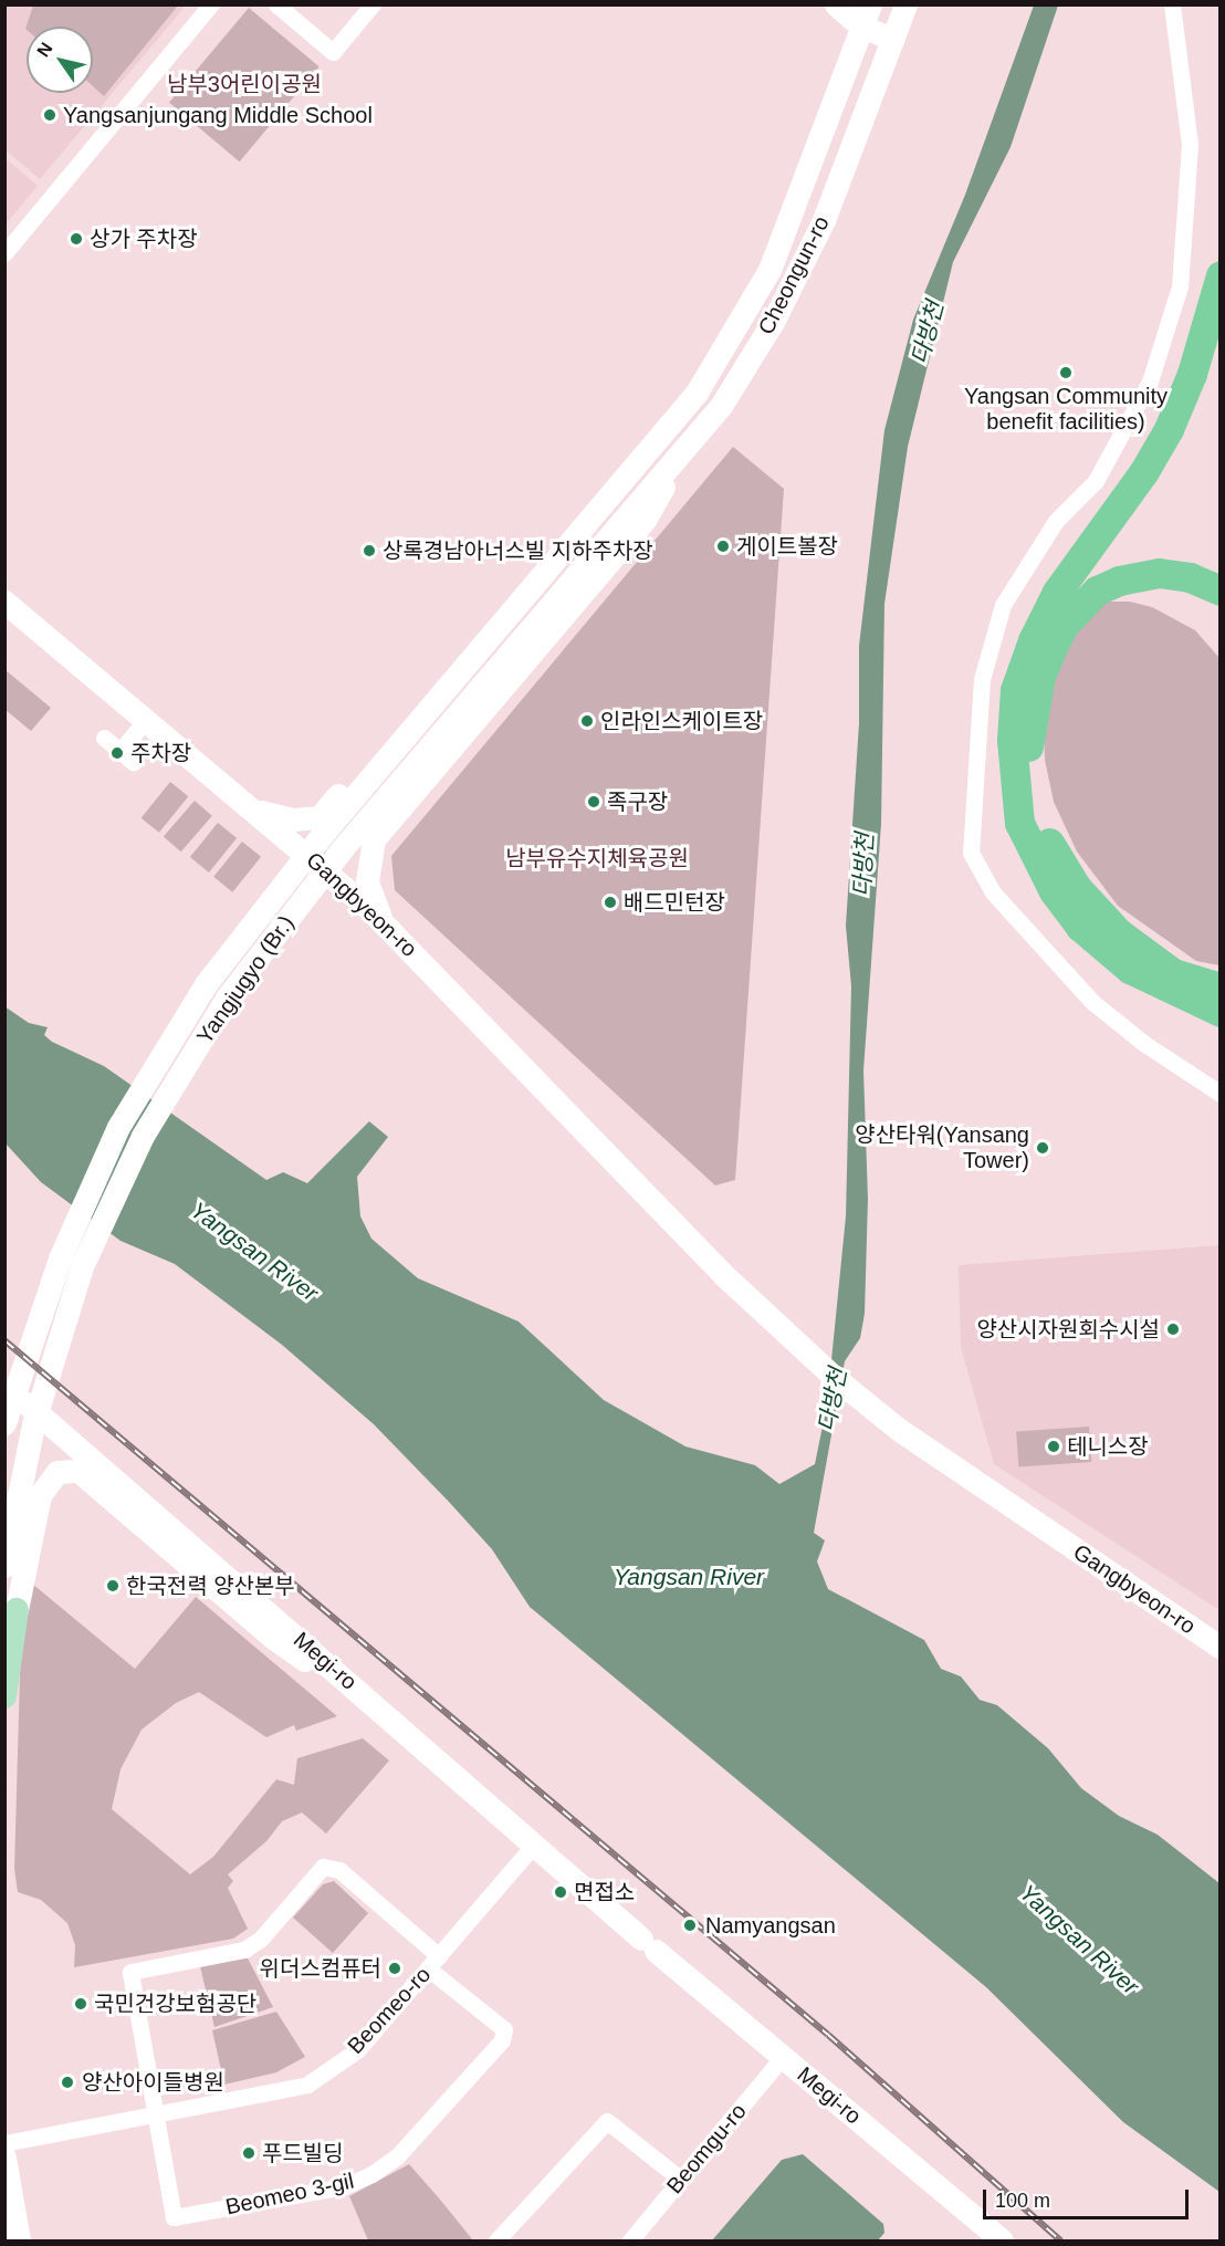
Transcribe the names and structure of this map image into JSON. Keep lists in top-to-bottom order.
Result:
{
  "streets": {
    "main road": [
      "Cheongun-ro",
      "Gangbyeon-ro",
      "Yangjugyo (Br.)",
      "Megi-ro"
    ],
    "street": ["Beomeo-ro", "Beomgu-ro", "Beomeo 3-gil"]
  },
  "crossings": [
    ["Cheongun-ro", "Yangjugyo (Br.)"],
    ["Megi-ro", "Beomeo-ro"],
    ["Megi-ro", "Beomgu-ro"],
    ["Beomeo-ro", "Beomeo 3-gil"]
  ],
  "water": ["다방천", "Yangsan River"],
  "parks": ["남부3어린이공원", "남부유수지체육공원"],
  "places": [
    "Yangsanjungang Middle School",
    "상가 주차장",
    "Yangsan Community benefit facilities)",
    "게이트볼장",
    "상록경남아너스빌 지하주차장",
    "인라인스케이트장",
    "주차장",
    "족구장",
    "배드민턴장",
    "양산타워(Yansang Tower)",
    "양산시자원회수시설",
    "테니스장",
    "한국전력 양산본부",
    "면접소",
    "Namyangsan",
    "위더스컴퓨터",
    "국민건강보험공단",
    "양산아이들병원",
    "푸드빌딩"
  ],
  "scale_bar": "100 m",
  "north": "top left"
}
